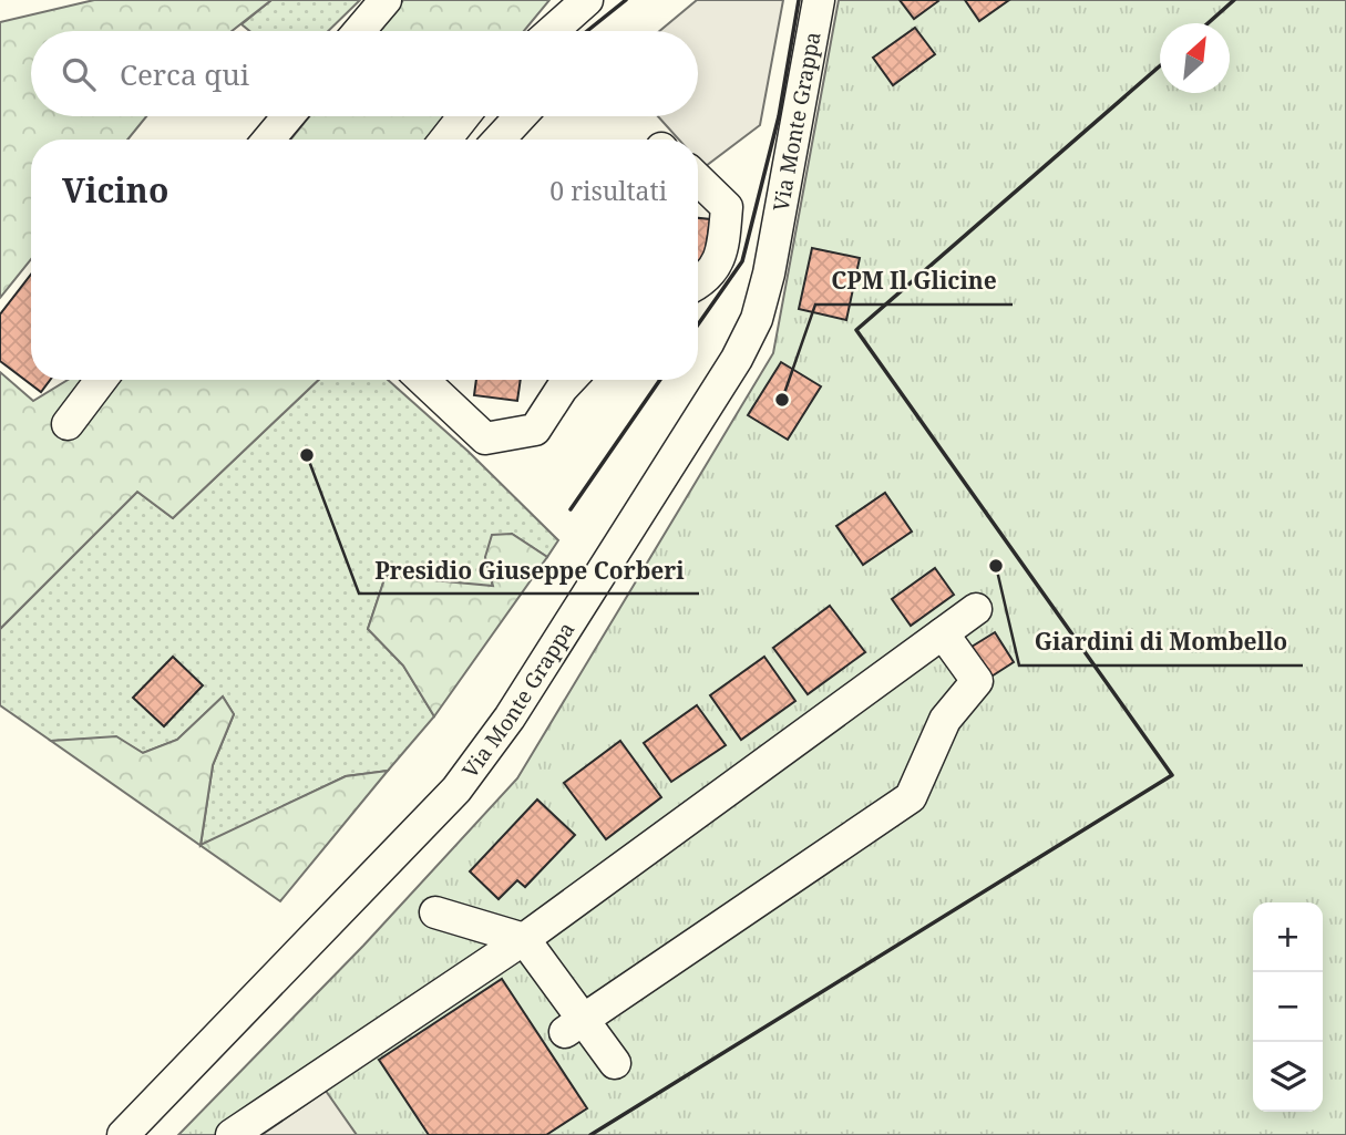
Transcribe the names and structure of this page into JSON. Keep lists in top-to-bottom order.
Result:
{
  "streets": {
    "street": ["Via Monte Grappa"]
  },
  "places": ["CPM Il Glicine", "Presidio Giuseppe Corberi", "Giardini di Mombello"],
  "north": "top right",
  "page": {
    "search": "Cerca qui",
    "heading": ["Vicino", "0 risultati"],
    "map_buttons": ["+", "−"]
  }
}
